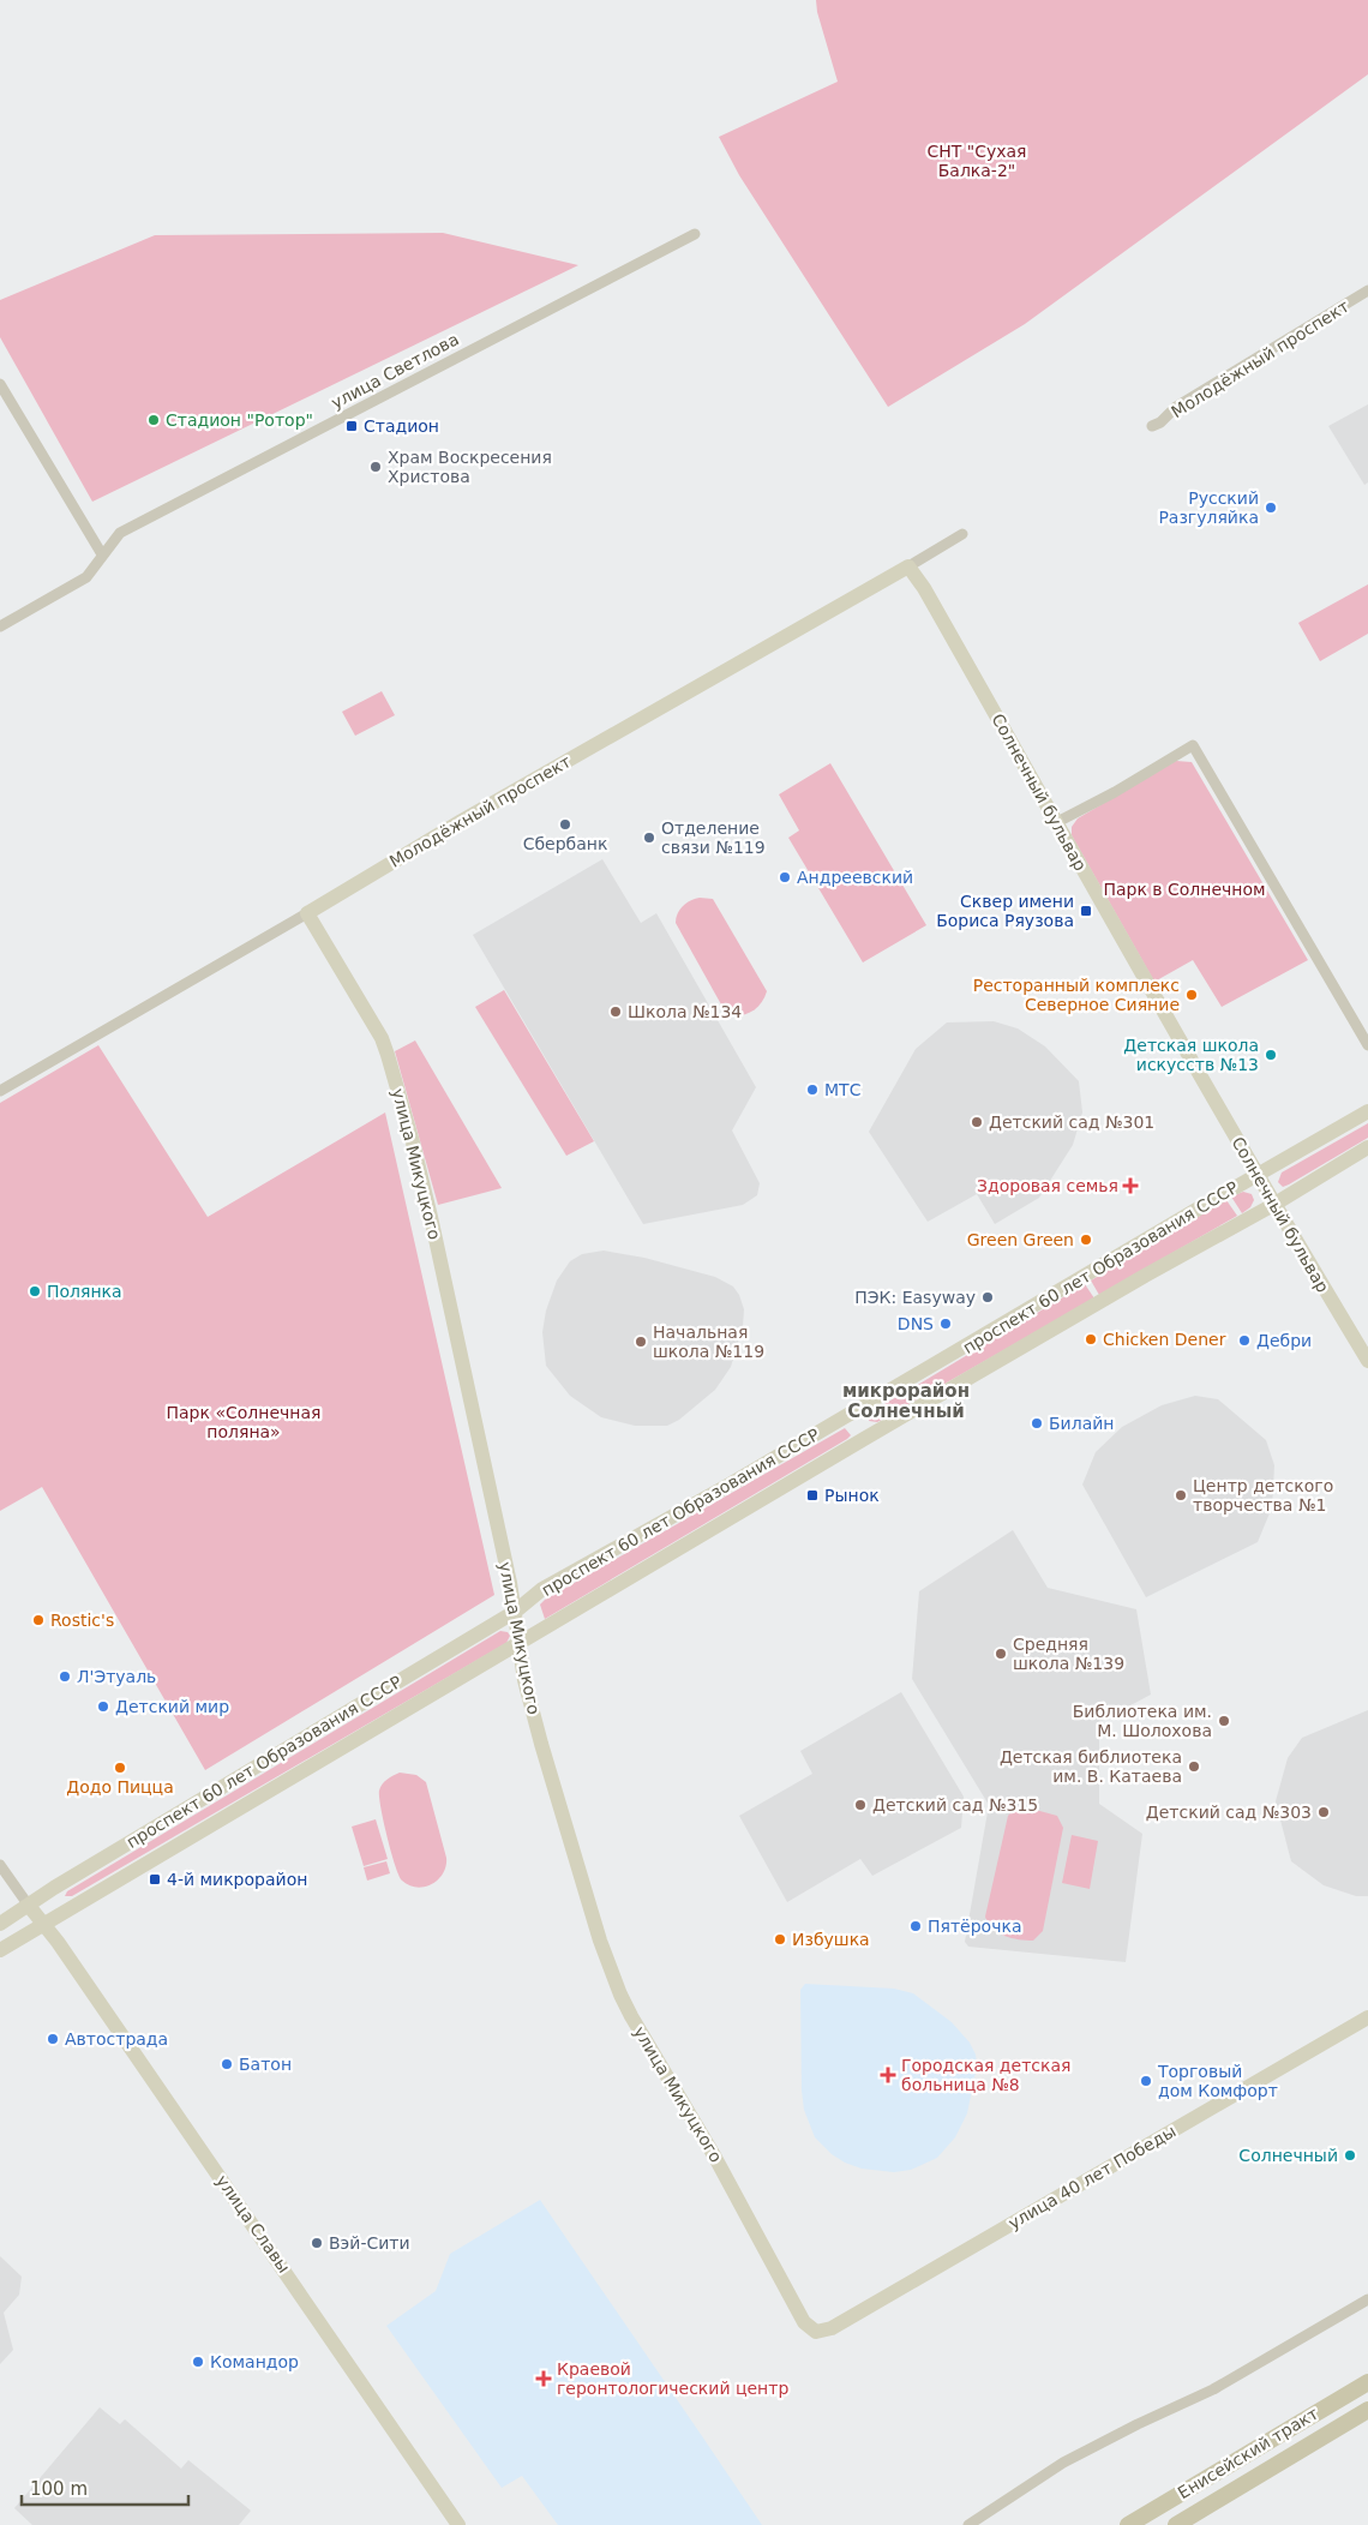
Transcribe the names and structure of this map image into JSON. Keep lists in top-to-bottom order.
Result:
{
  "streets": {
    "main road": [
      "Молодёжный проспект",
      "Солнечный бульвар",
      "улица Микуцкого",
      "проспект 60 лет Образования СССР",
      "улица 40 лет Победы",
      "улица Славы",
      "Енисейский тракт"
    ],
    "street": ["улица Светлова"]
  },
  "crossings": [
    ["Молодёжный проспект", "Солнечный бульвар"],
    ["Молодёжный проспект", "улица Микуцкого"],
    ["Солнечный бульвар", "проспект 60 лет Образования СССР"],
    ["улица Микуцкого", "проспект 60 лет Образования СССР"],
    ["улица Микуцкого", "улица 40 лет Победы"],
    ["проспект 60 лет Образования СССР", "улица Славы"]
  ],
  "districts": ["микрорайон Солнечный"],
  "parks": ["СНТ \"Сухая Балка-2\"", "Парк в Солнечном", "Парк «Солнечная поляна»"],
  "places": {
    "other": [
      "Стадион \"Ротор\"",
      "Храм Воскресения Христова",
      "Русский Разгуляйка",
      "Сбербанк",
      "Отделение связи №119",
      "Андреевский",
      "Ресторанный комплекс Северное Сияние",
      "Школа №134",
      "Детская школа искусств №13",
      "МТС",
      "Детский сад №301",
      "Green Green",
      "Полянка",
      "ПЭК: Easyway",
      "DNS",
      "Chicken Dener",
      "Дебри",
      "Начальная школа №119",
      "Билайн",
      "Центр детского творчества №1",
      "Rostic's",
      "Средняя школа №139",
      "Л'Этуаль",
      "Детский мир",
      "Библиотека им. М. Шолохова",
      "Детская библиотека им. В. Катаева",
      "Додо Пицца",
      "Детский сад №315",
      "Детский сад №303",
      "Пятёрочка",
      "Избушка",
      "Автострада",
      "Батон",
      "Торговый дом Комфорт",
      "Солнечный",
      "Вэй-Сити",
      "Командор"
    ],
    "transit": [
      "Стадион",
      "Сквер имени Бориса Ряузова",
      "Рынок",
      "4-й микрорайон"
    ],
    "health": ["Здоровая семья", "Городская детская больница №8", "Краевой геронтологический центр"]
  },
  "scale_bar": "100 m"
}
